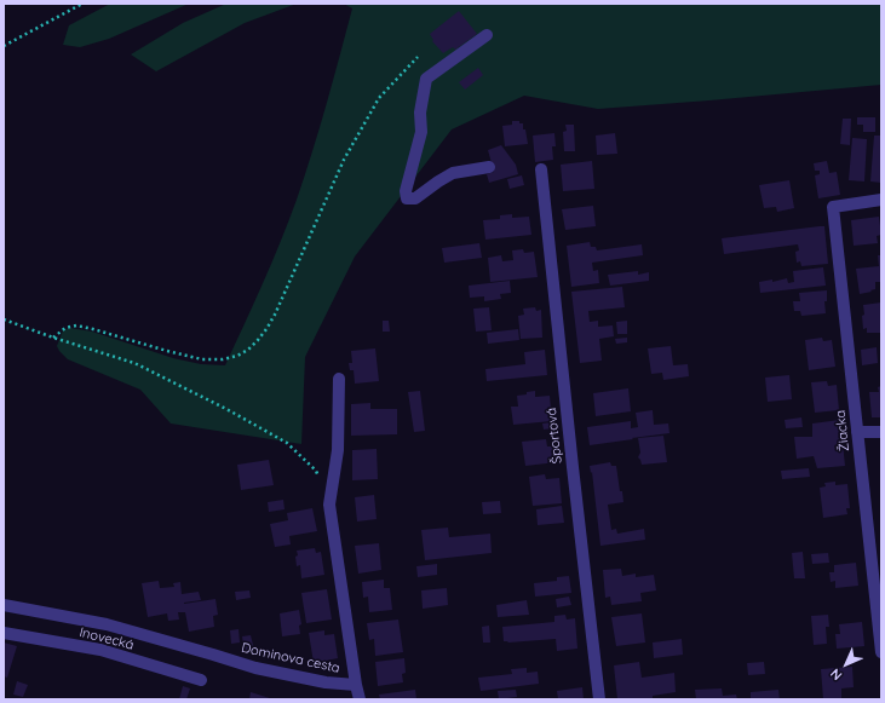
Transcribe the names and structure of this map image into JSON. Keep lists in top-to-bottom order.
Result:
{
  "streets": {
    "street": [
      "Žiacka",
      "Športová",
      "Inovecká",
      "Dominova cesta"
    ]
  },
  "north": "bottom left"
}
